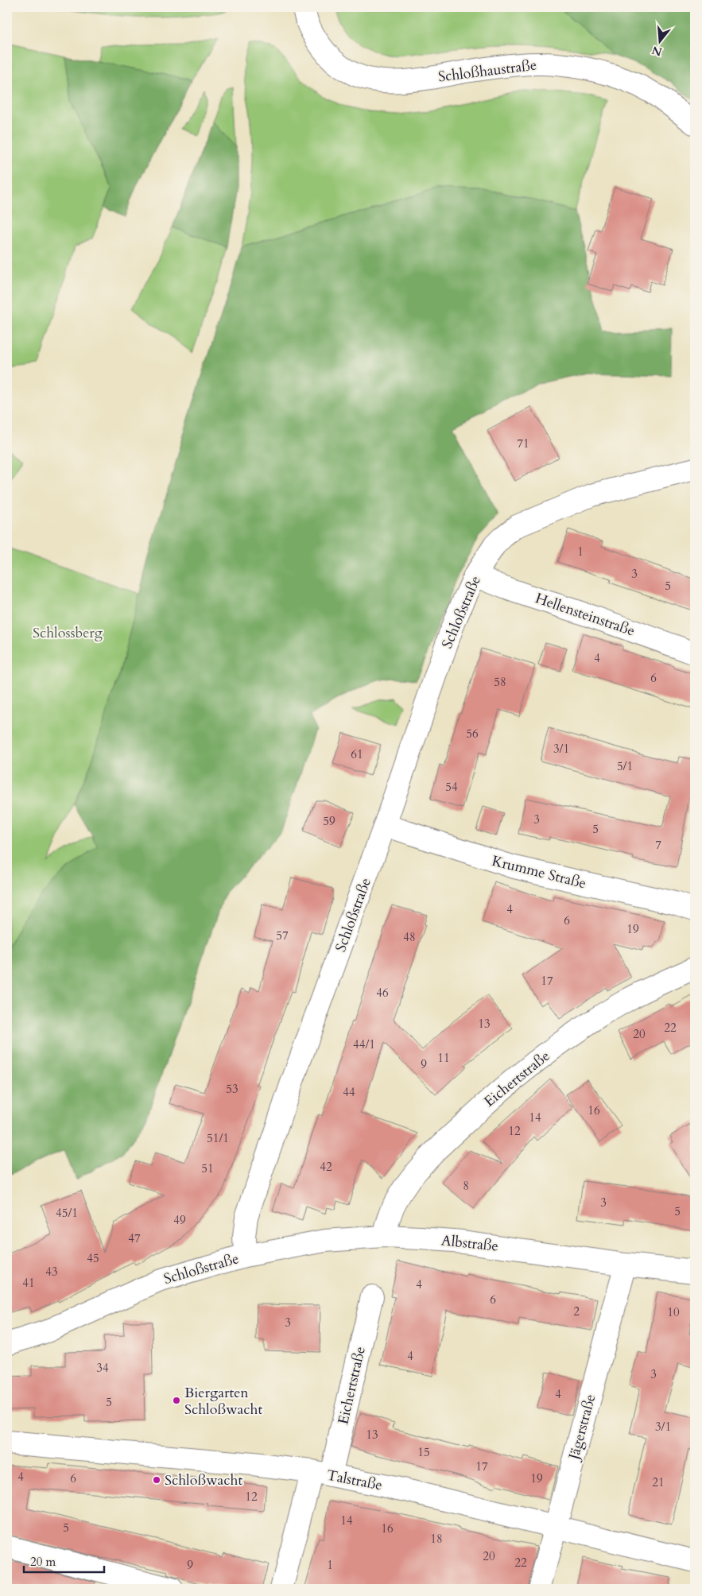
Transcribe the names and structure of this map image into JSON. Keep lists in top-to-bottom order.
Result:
{
  "streets": {
    "street": [
      "Schloßhaustraße",
      "Schloßstraße",
      "Hellensteinstraße",
      "Krumme Straße",
      "Eichertstraße",
      "Albstraße",
      "Jägerstraße",
      "Talstraße"
    ]
  },
  "crossings": [
    ["Schloßstraße", "Hellensteinstraße"],
    ["Schloßstraße", "Krumme Straße"],
    ["Schloßstraße", "Albstraße"],
    ["Eichertstraße", "Albstraße"],
    ["Eichertstraße", "Talstraße"],
    ["Albstraße", "Jägerstraße"],
    ["Jägerstraße", "Talstraße"]
  ],
  "parks": ["Schlossberg"],
  "places": ["Biergarten Schloßwacht", "Schloßwacht"],
  "house_numbers": [
    "71",
    "1",
    "3",
    "5",
    "4",
    "6",
    "58",
    "56",
    "3/1",
    "61",
    "5/1",
    "54",
    "3",
    "59",
    "5",
    "7",
    "4",
    "6",
    "19",
    "57",
    "48",
    "17",
    "46",
    "13",
    "22",
    "20",
    "44/1",
    "11",
    "9",
    "53",
    "44",
    "16",
    "14",
    "12",
    "51/1",
    "42",
    "51",
    "8",
    "3",
    "5",
    "45/1",
    "49",
    "47",
    "45",
    "43",
    "41",
    "4",
    "6",
    "2",
    "10",
    "3",
    "4",
    "34",
    "3",
    "4",
    "5",
    "3/1",
    "13",
    "15",
    "17",
    "4",
    "6",
    "19",
    "21",
    "12",
    "14",
    "5",
    "16",
    "18",
    "20",
    "22",
    "9",
    "1"
  ],
  "scale_bar": "20 m",
  "north": "bottom"
}
